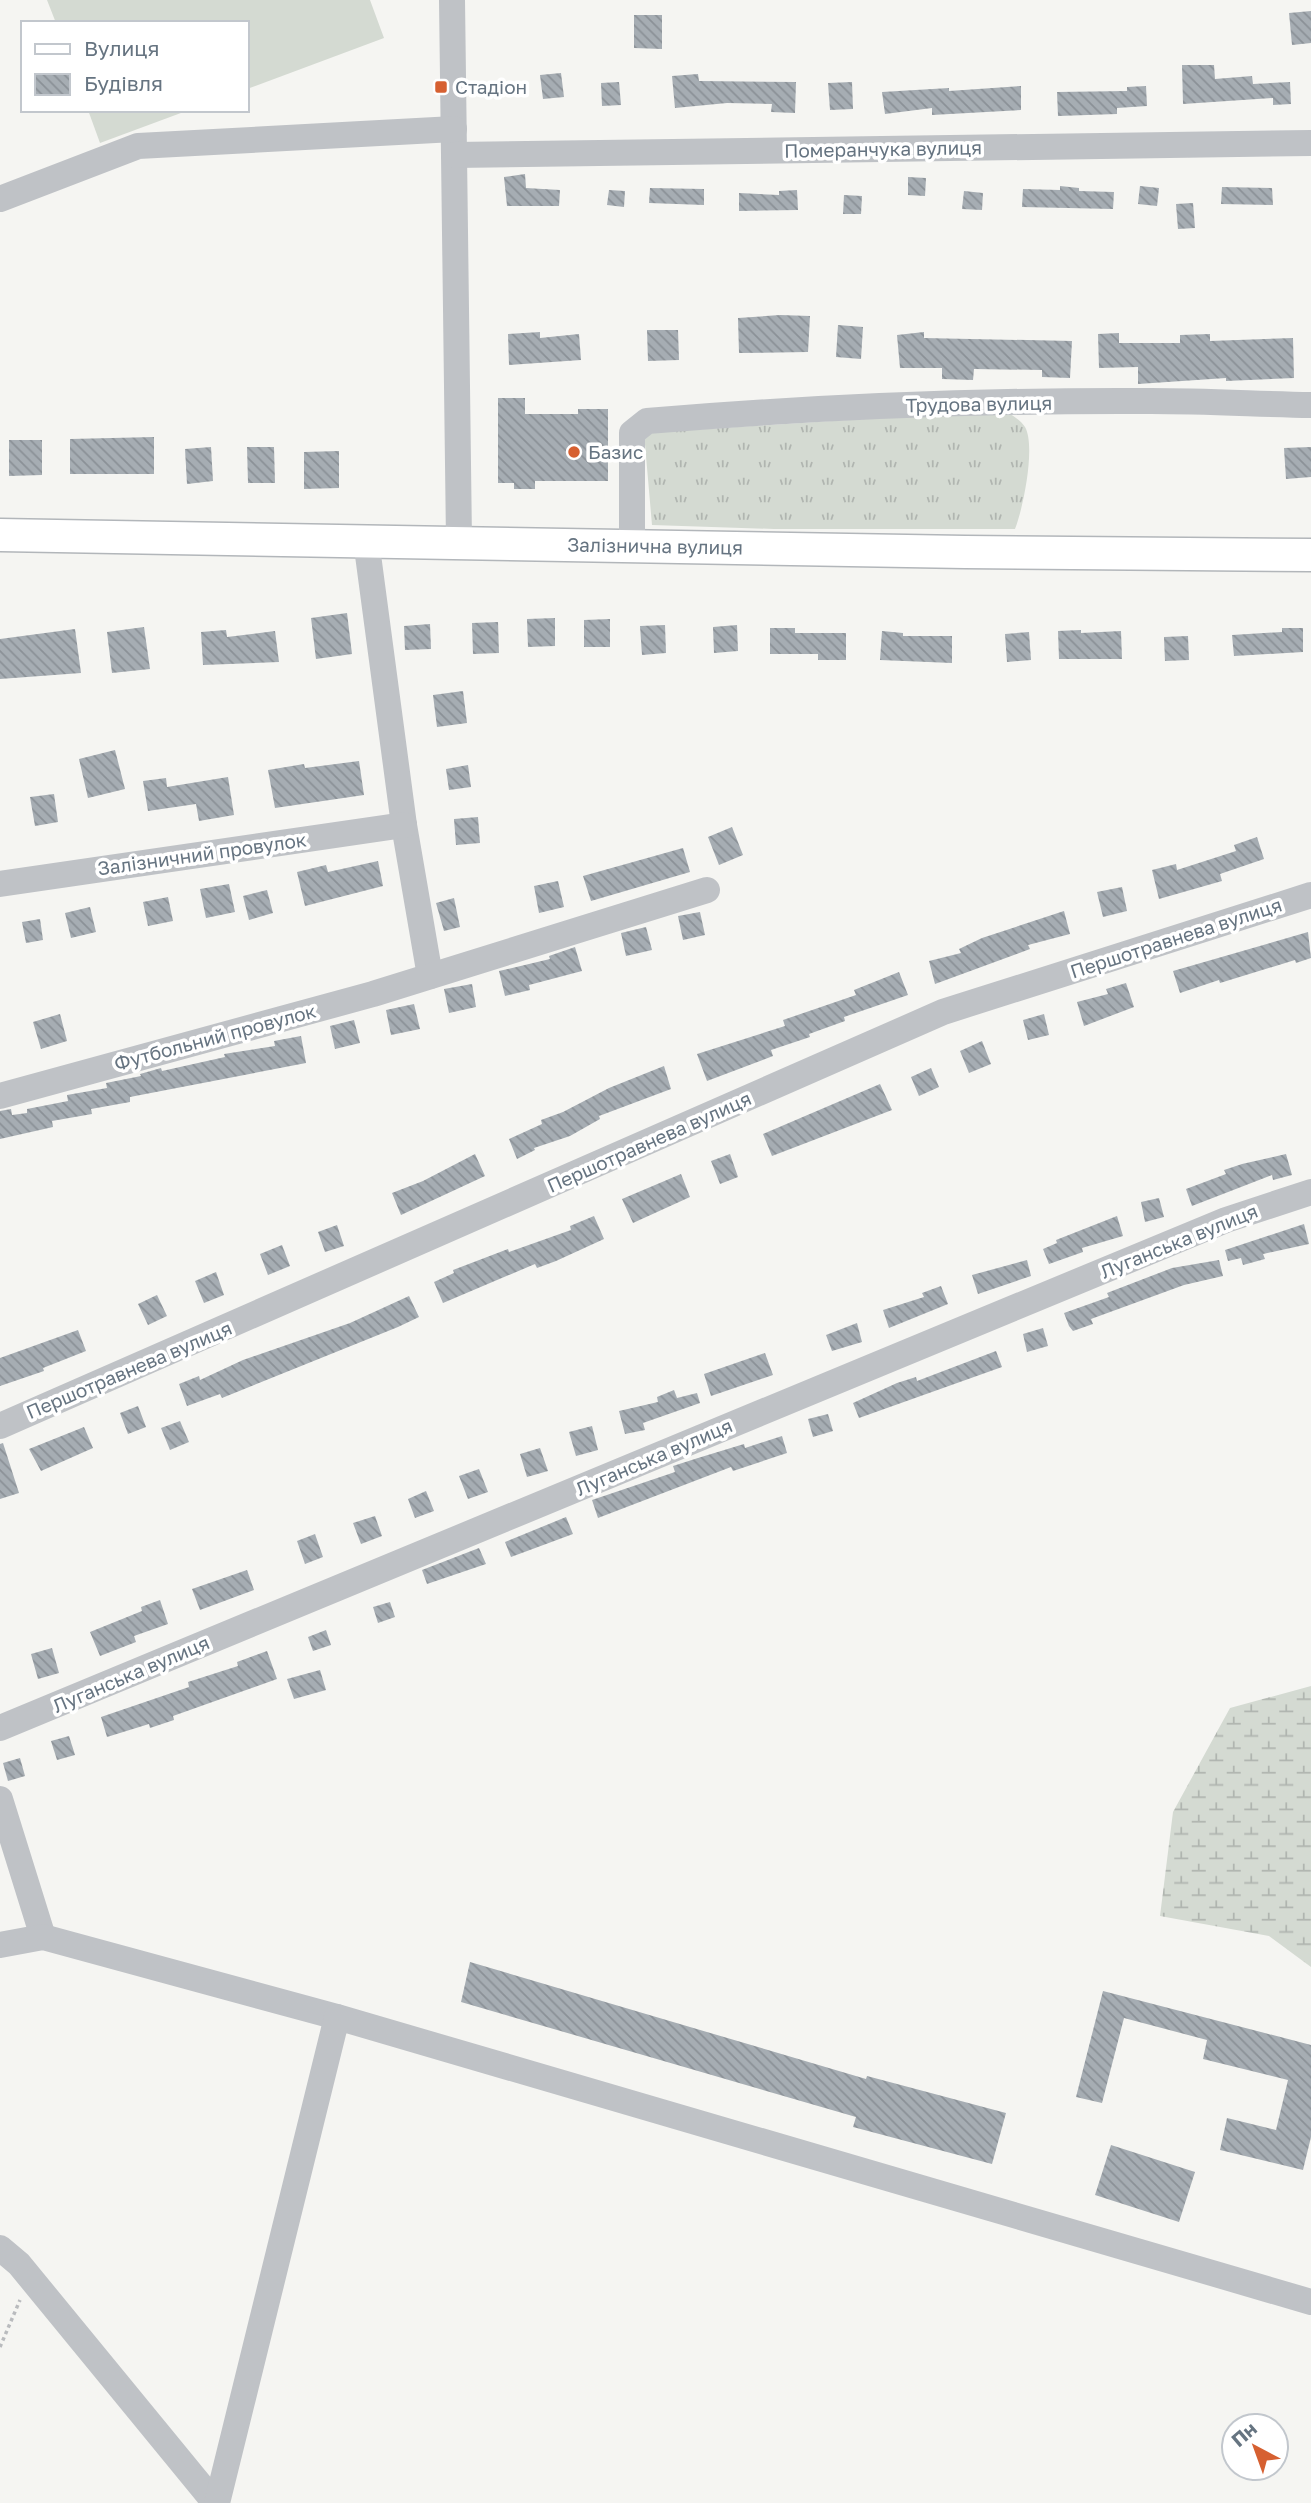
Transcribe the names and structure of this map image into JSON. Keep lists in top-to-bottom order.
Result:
{
  "streets": {
    "main road": ["Залізнична вулиця"],
    "street": [
      "Померанчука вулиця",
      "Трудова вулиця",
      "Залізничний провулок",
      "Першотравнева вулиця",
      "Футбольний провулок",
      "Луганська вулиця"
    ]
  },
  "crossings": [
    ["Трудова вулиця", "Залізнична вулиця"]
  ],
  "places": {
    "transit": ["Стадіон"],
    "other": ["Базис"]
  },
  "legend": ["Вулиця", "Будівля"],
  "north": "top left"
}
